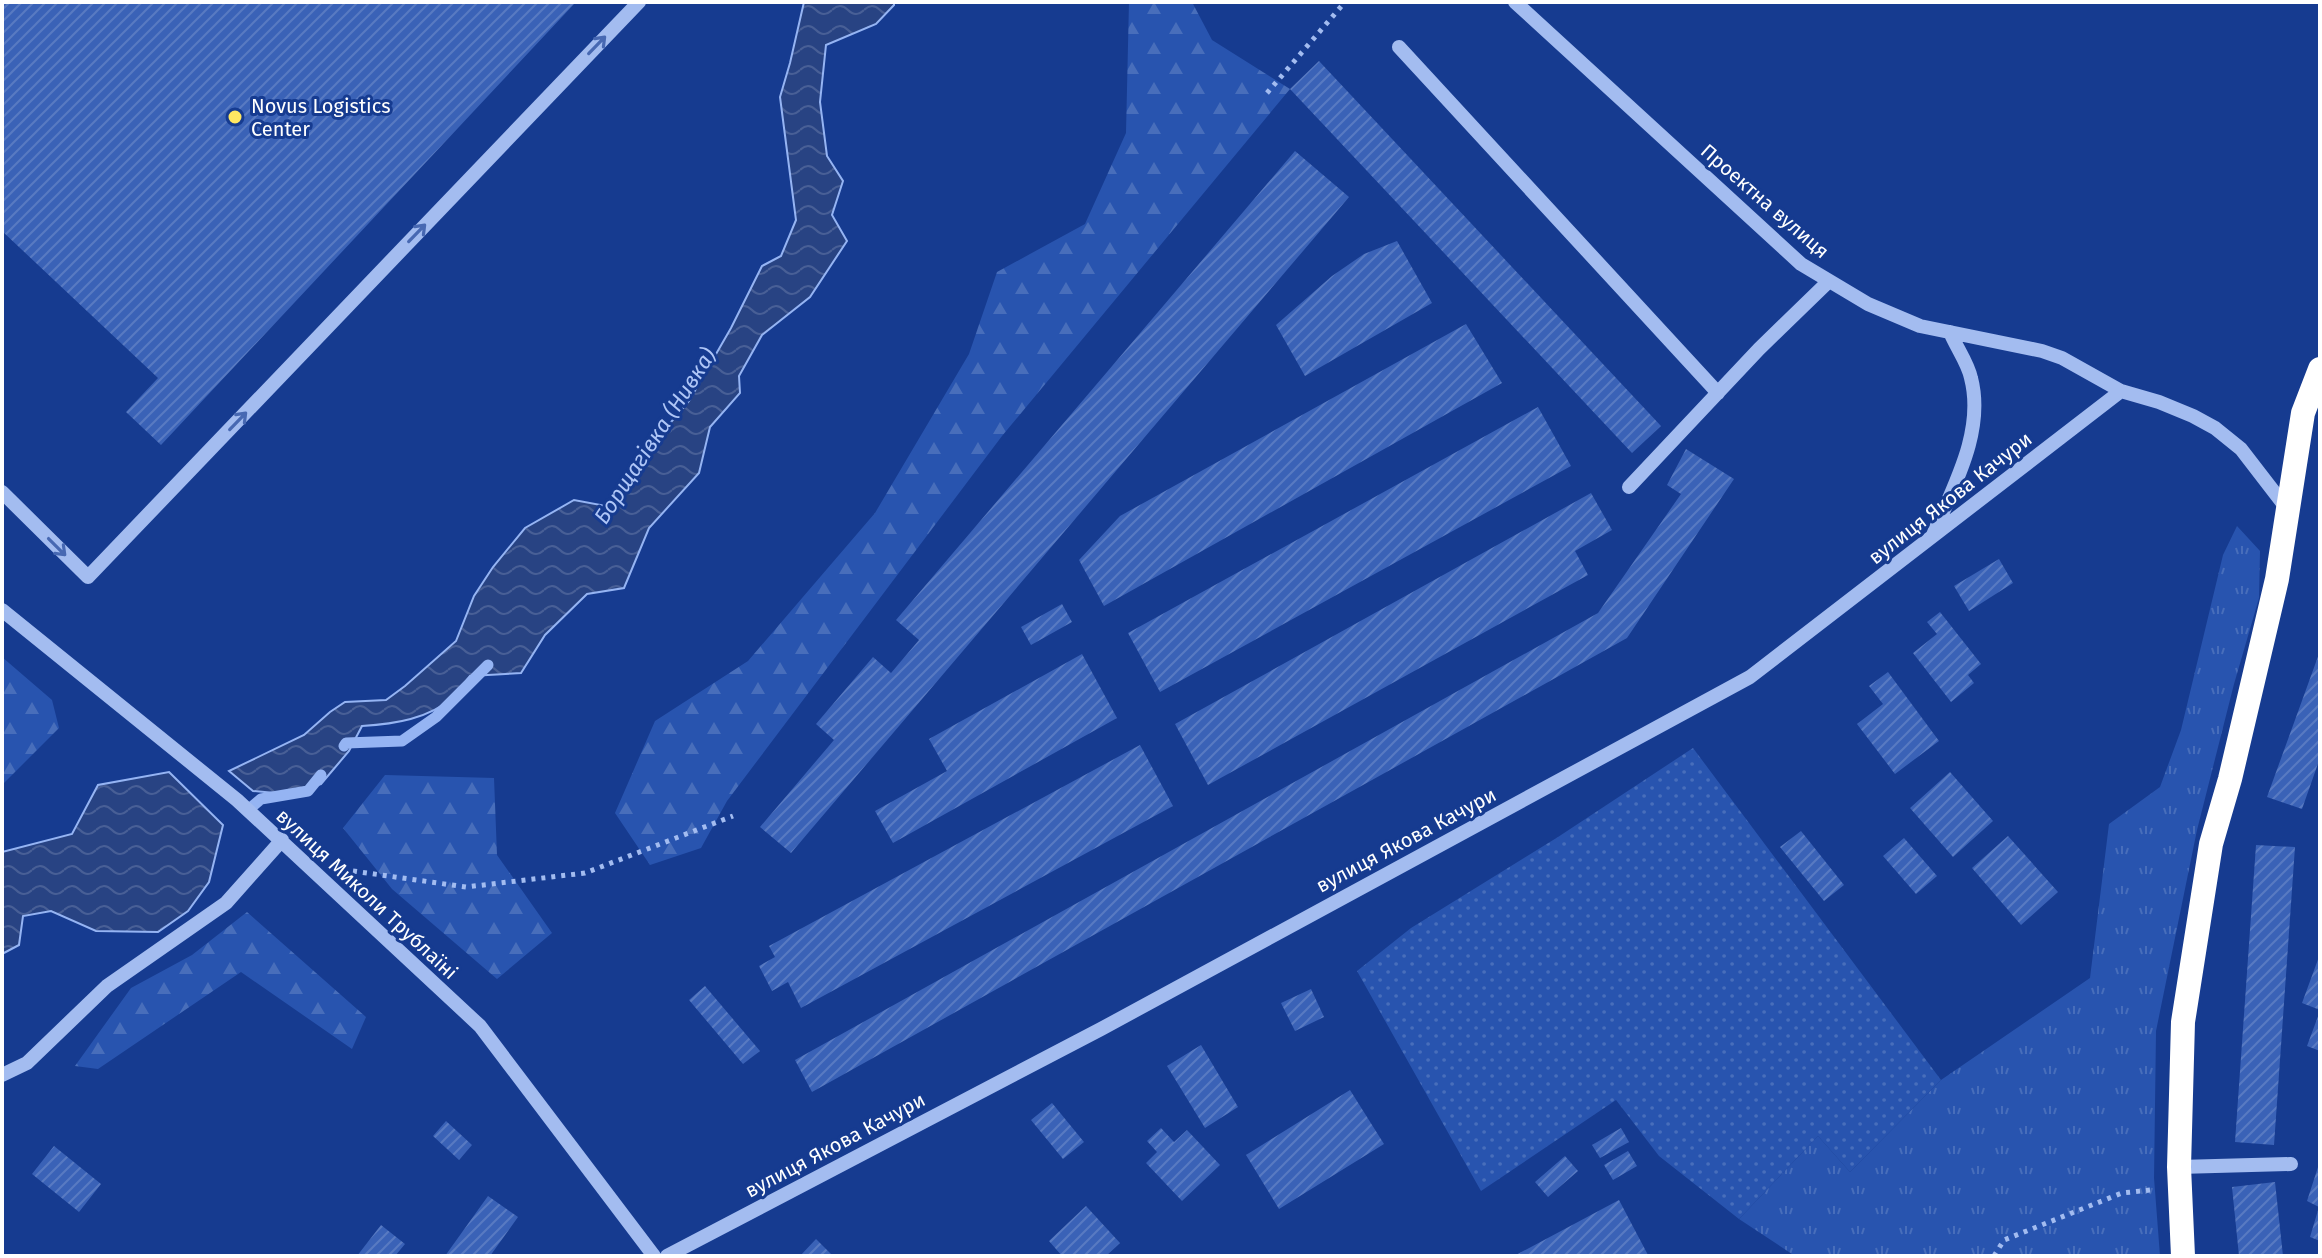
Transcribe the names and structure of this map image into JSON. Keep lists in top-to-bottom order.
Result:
{
  "streets": {
    "street": ["Проектна вулиця", "вулиця Якова Качури", "вулиця Миколи Трублаїні"]
  },
  "crossings": [
    ["Проектна вулиця", "вулиця Якова Качури"]
  ],
  "water": ["Борщагівка (Нивка)"],
  "places": ["Novus Logistics Center"]
}
